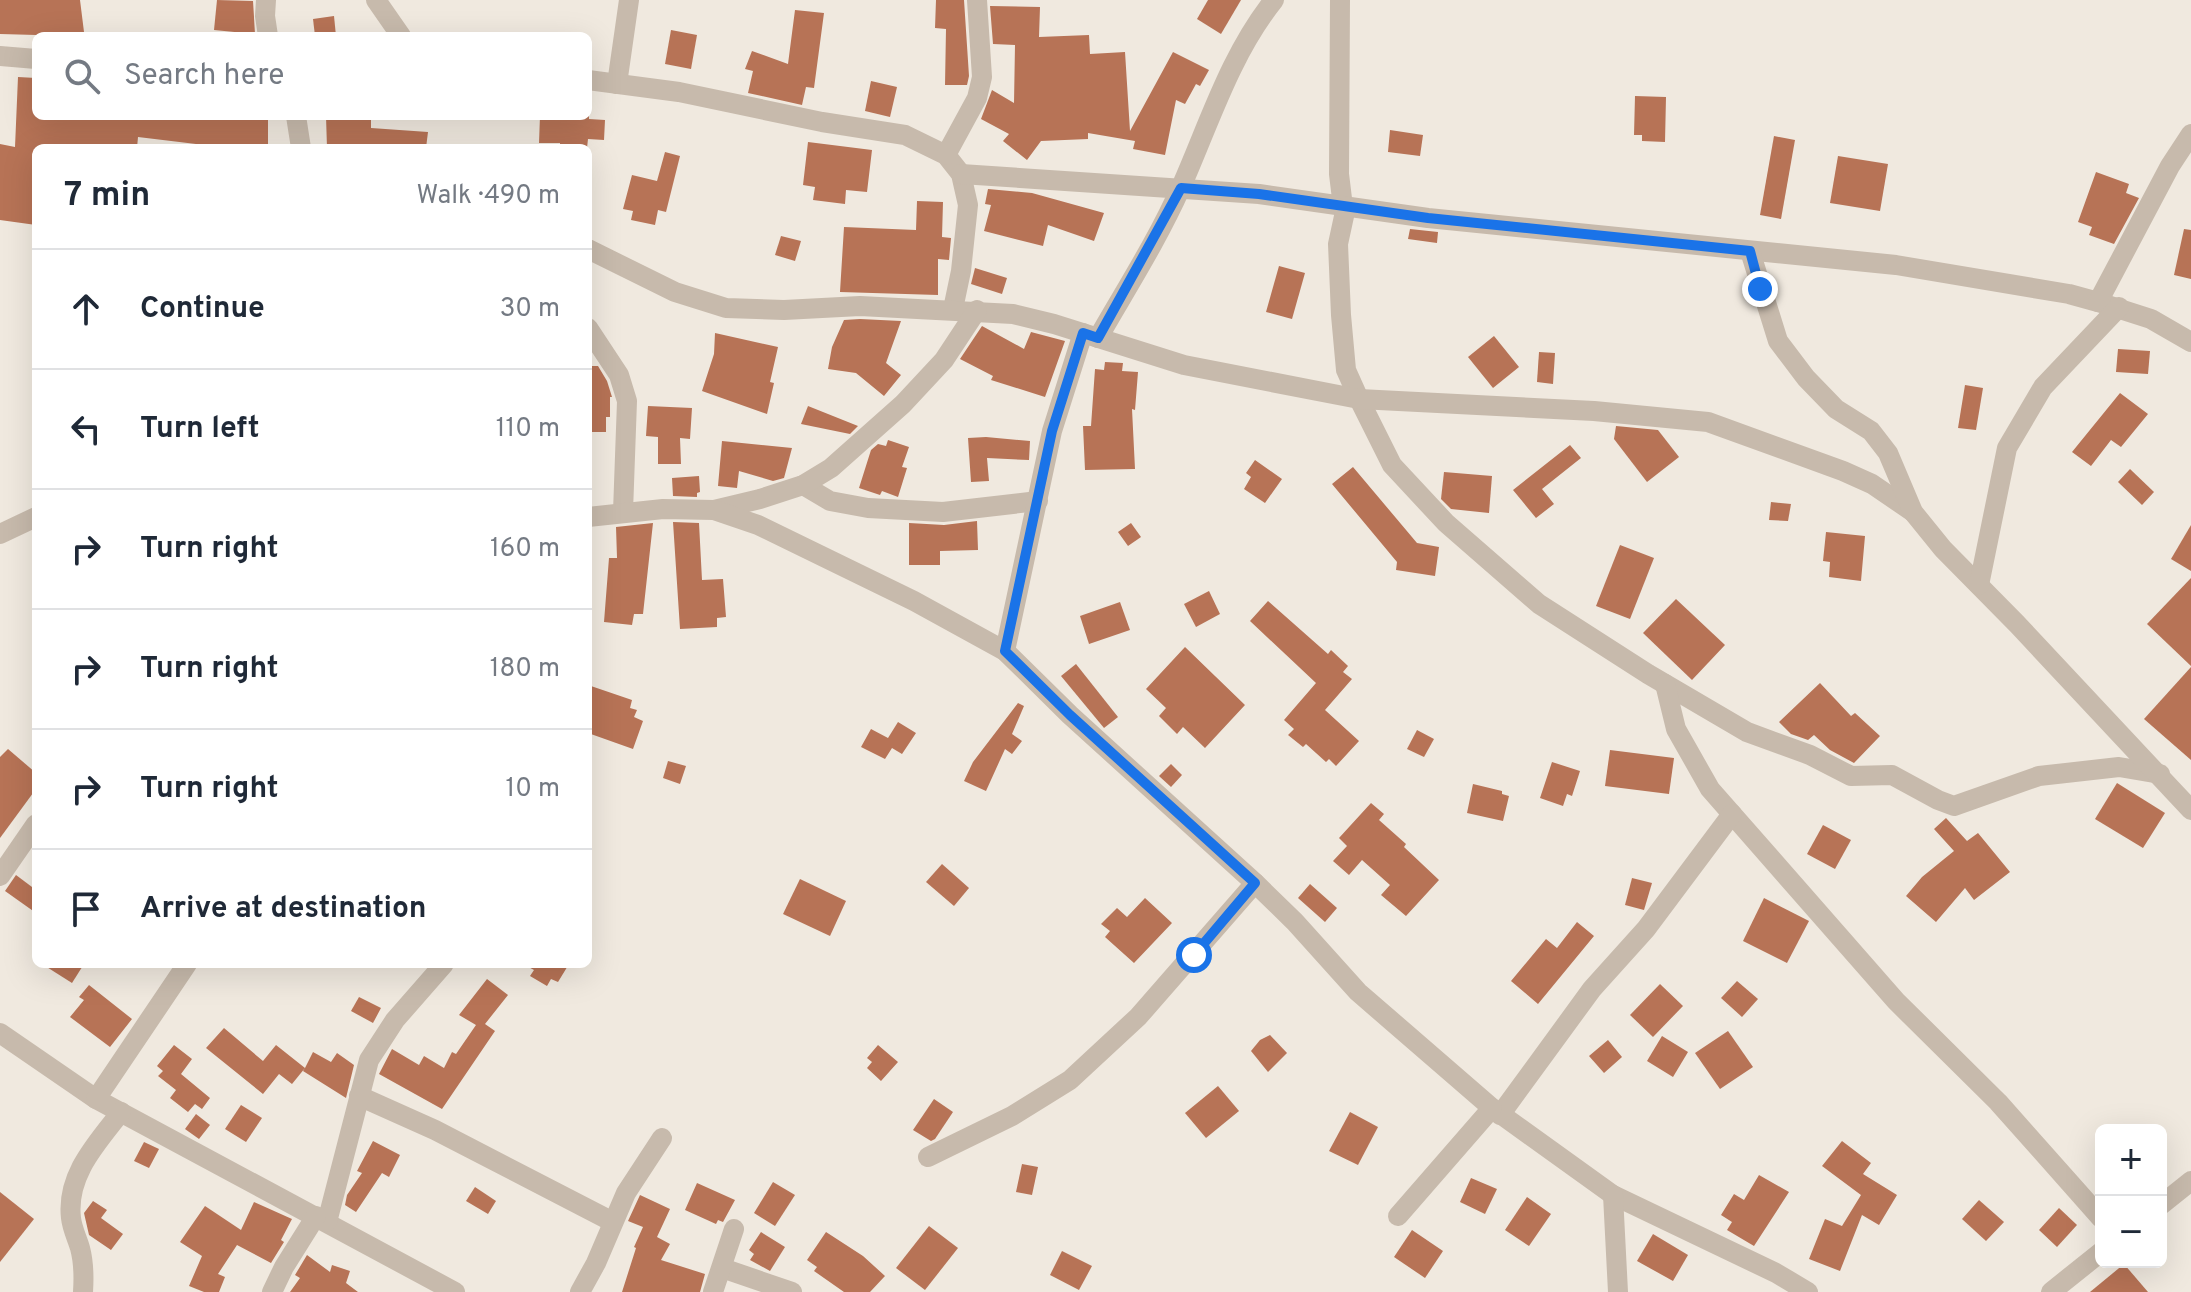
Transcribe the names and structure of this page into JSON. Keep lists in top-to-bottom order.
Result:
{
  "page": {
    "search": "Search here",
    "heading": ["7 min", "Walk · 490 m"],
    "list": [
      ["Continue", "30 m"],
      ["Turn left", "110 m"],
      ["Turn right", "160 m"],
      ["Turn right", "180 m"],
      ["Turn right", "10 m"],
      "Arrive at destination"
    ],
    "map_buttons": ["+", "−"]
  }
}
